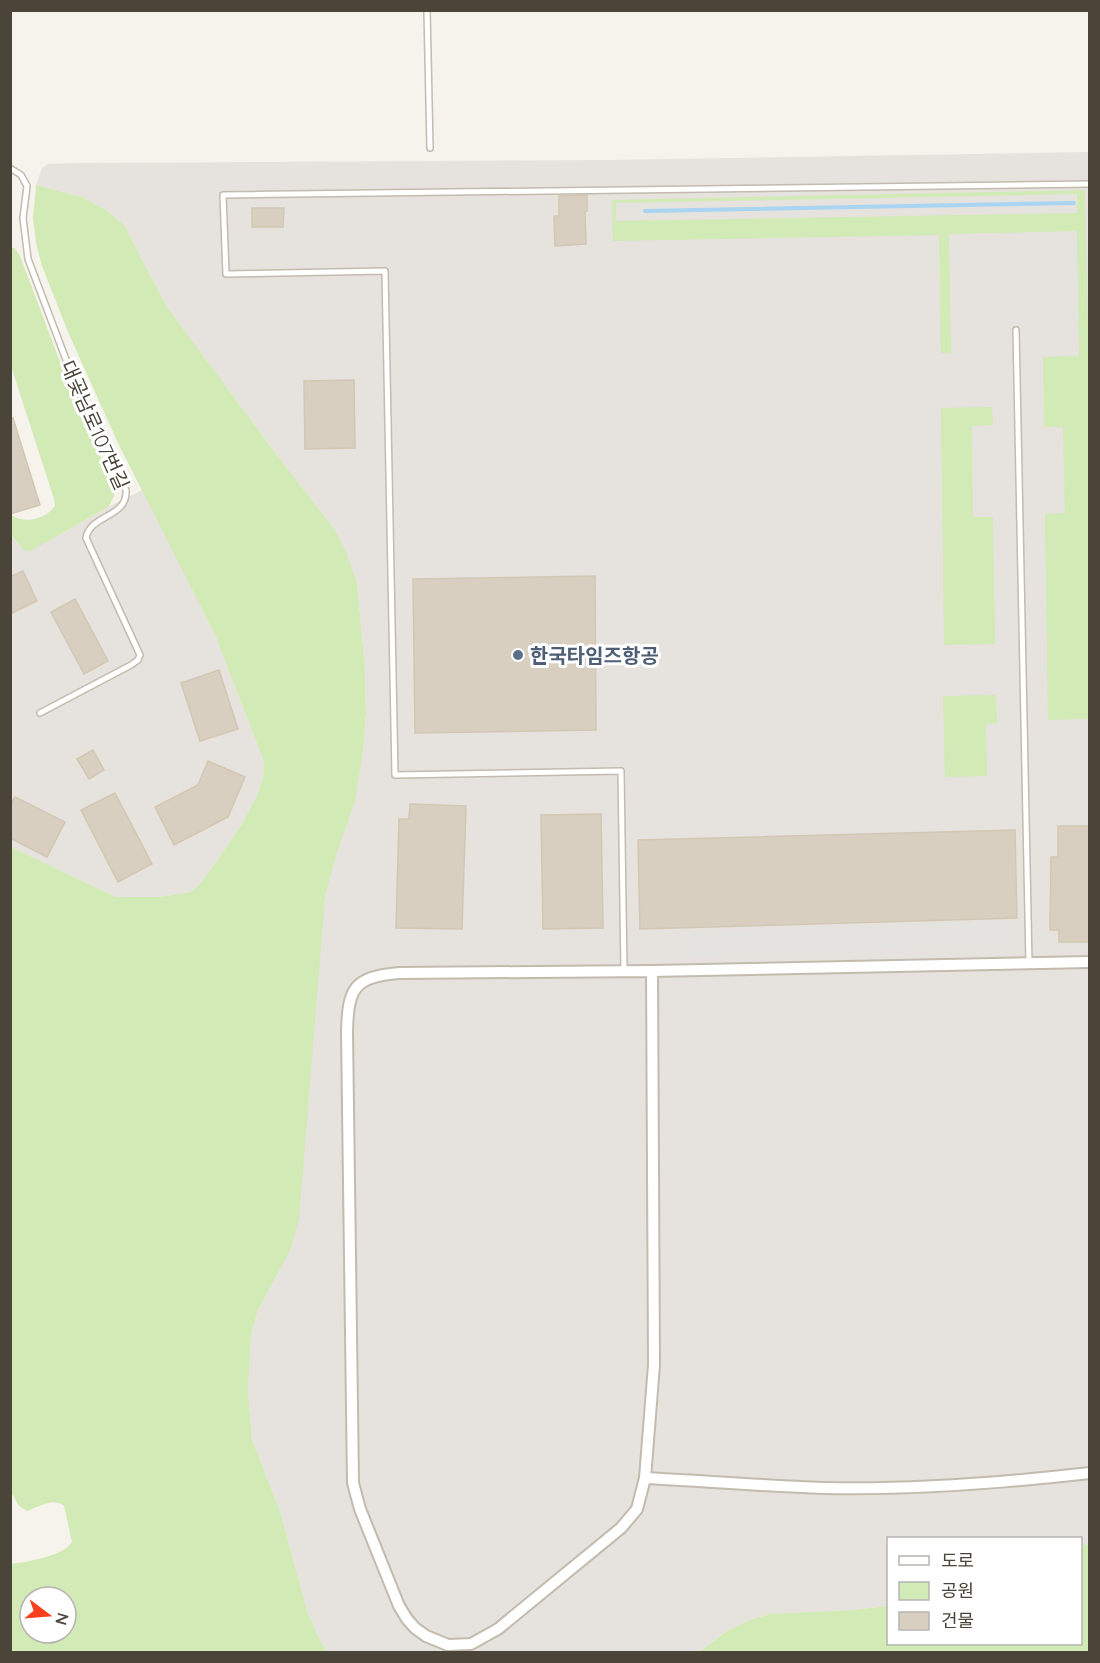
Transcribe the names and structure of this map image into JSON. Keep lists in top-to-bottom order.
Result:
{
  "streets": {
    "lane": ["대곶남로107번길"]
  },
  "places": ["한국타임즈항공"],
  "legend": ["도로", "공원", "건물"],
  "north": "right"
}
